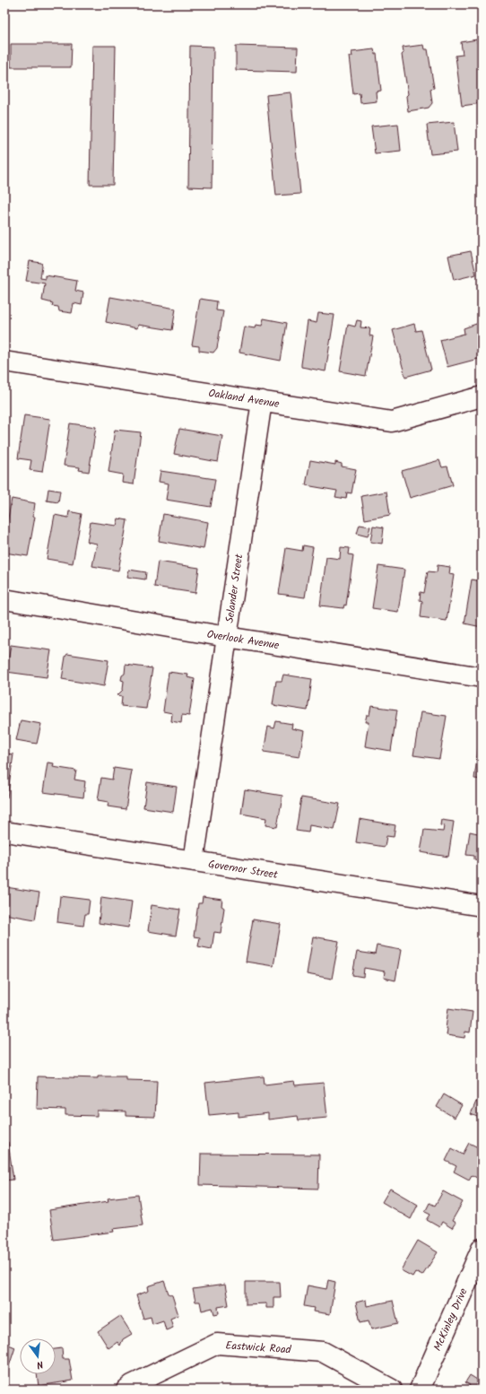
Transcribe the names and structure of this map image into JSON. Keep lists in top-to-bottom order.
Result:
{
  "streets": {
    "street": [
      "Oakland Avenue",
      "Selander Street",
      "Overlook Avenue",
      "Governor Street",
      "McKinley Drive",
      "Eastwick Road"
    ]
  },
  "crossings": [
    ["Oakland Avenue", "Selander Street"],
    ["Selander Street", "Overlook Avenue"],
    ["Selander Street", "Governor Street"]
  ],
  "north": "bottom"
}
